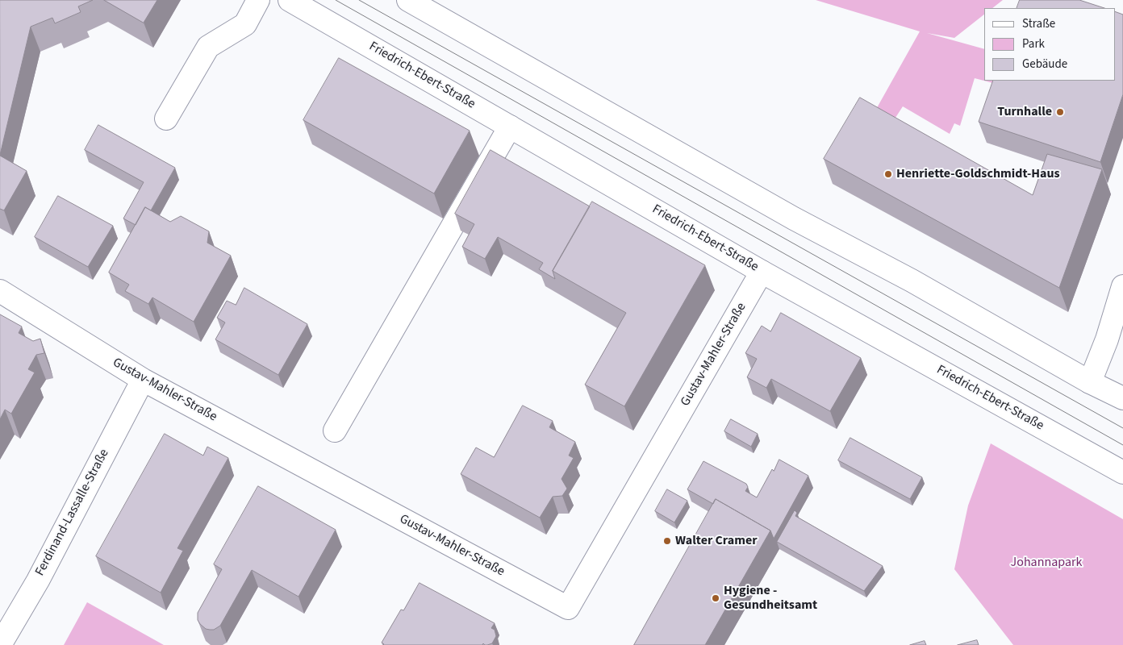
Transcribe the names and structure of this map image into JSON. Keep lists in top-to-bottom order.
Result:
{
  "streets": {
    "main road": ["Friedrich-Ebert-Straße", "Gustav-Mahler-Straße", "Ferdinand-Lassalle-Straße"]
  },
  "crossings": [
    ["Friedrich-Ebert-Straße", "Gustav-Mahler-Straße"],
    ["Gustav-Mahler-Straße", "Ferdinand-Lassalle-Straße"]
  ],
  "parks": ["Johannapark"],
  "places": [
    "Turnhalle",
    "Henriette-Goldschmidt-Haus",
    "Walter Cramer",
    "Hygiene - Gesundheitsamt"
  ],
  "legend": ["Straße", "Park", "Gebäude"]
}
